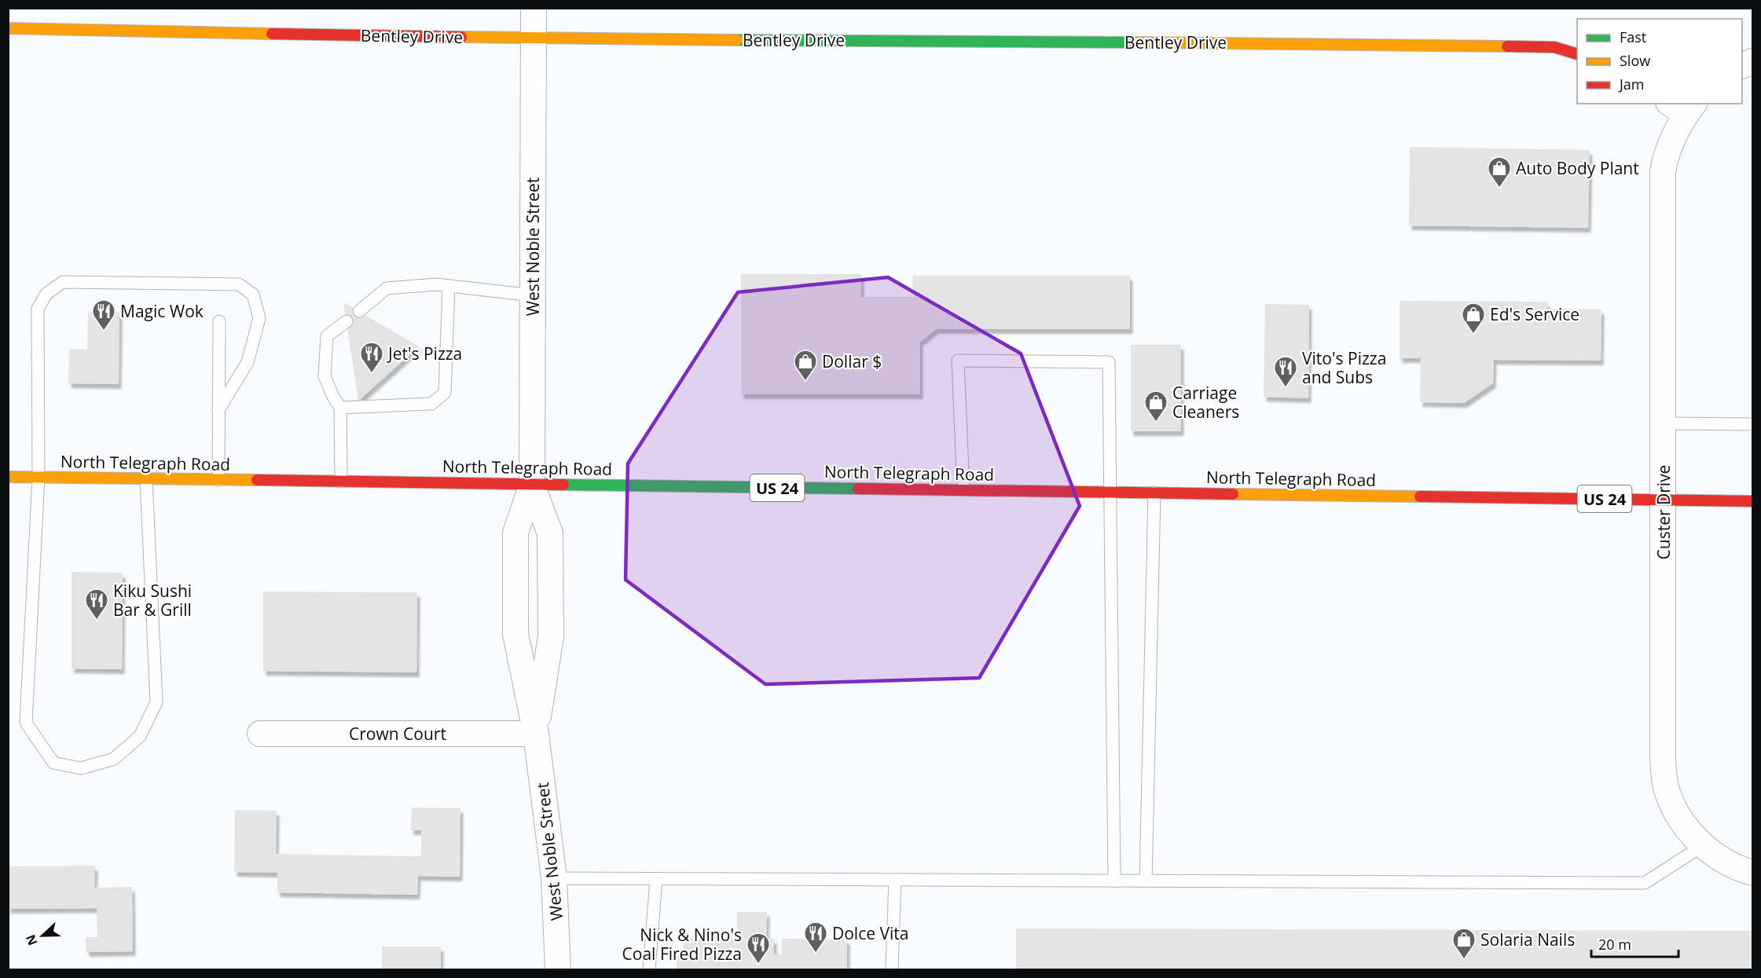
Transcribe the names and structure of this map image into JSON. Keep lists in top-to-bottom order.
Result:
{
  "streets": {
    "main road": ["Bentley Drive", "North Telegraph Road", "US 24"],
    "street": ["West Noble Street", "Custer Drive", "Crown Court"]
  },
  "crossings": [
    ["Bentley Drive", "West Noble Street"],
    ["West Noble Street", "North Telegraph Road"],
    ["West Noble Street", "Crown Court"],
    ["North Telegraph Road", "Custer Drive"]
  ],
  "places": {
    "shop": [
      "Auto Body Plant",
      "Ed's Service",
      "Dollar $",
      "Carriage Cleaners",
      "Solaria Nails"
    ],
    "restaurant": [
      "Magic Wok",
      "Jet's Pizza",
      "Vito's Pizza and Subs",
      "Kiku Sushi Bar & Grill",
      "Dolce Vita",
      "Nick & Nino's Coal Fired Pizza"
    ]
  },
  "legend": ["Fast", "Slow", "Jam"],
  "scale_bar": "20 m",
  "north": "left"
}
